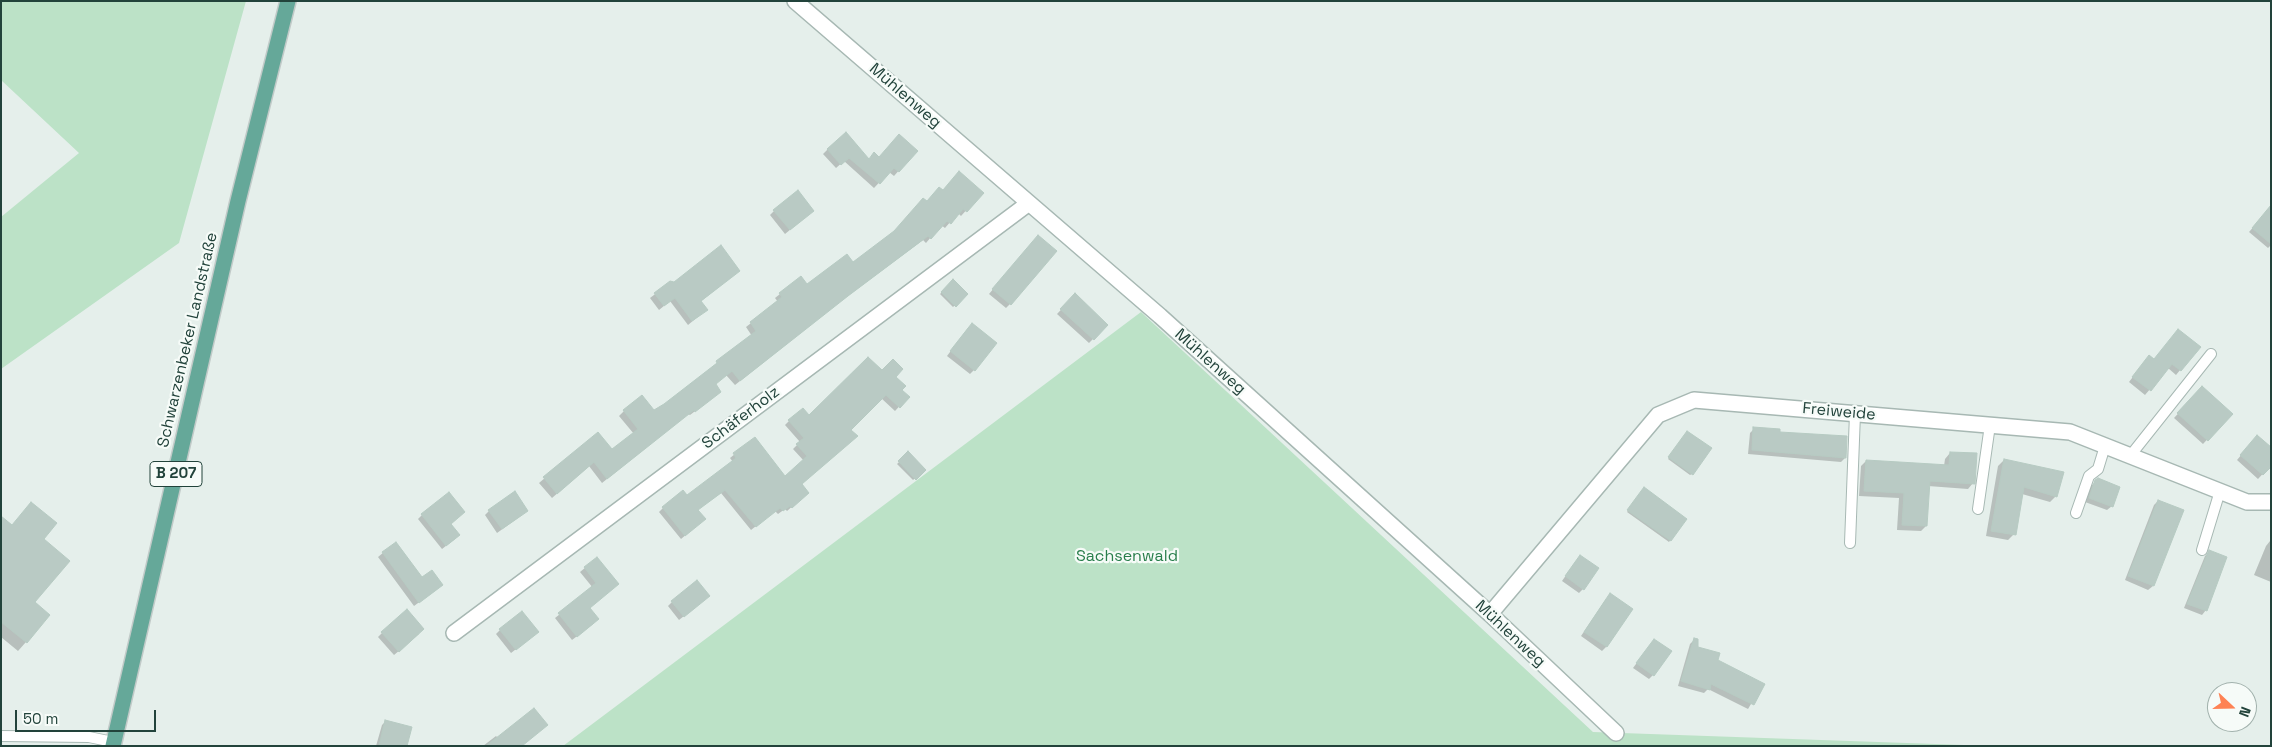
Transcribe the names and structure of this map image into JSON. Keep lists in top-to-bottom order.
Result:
{
  "streets": {
    "main road": ["Schwarzenbeker Landstraße", "B 207"],
    "street": ["Mühlenweg", "Freiweide", "Schäferholz"]
  },
  "crossings": [
    ["Mühlenweg", "Freiweide"],
    ["Mühlenweg", "Schäferholz"]
  ],
  "parks": ["Sachsenwald"],
  "scale_bar": "50 m",
  "north": "right"
}
